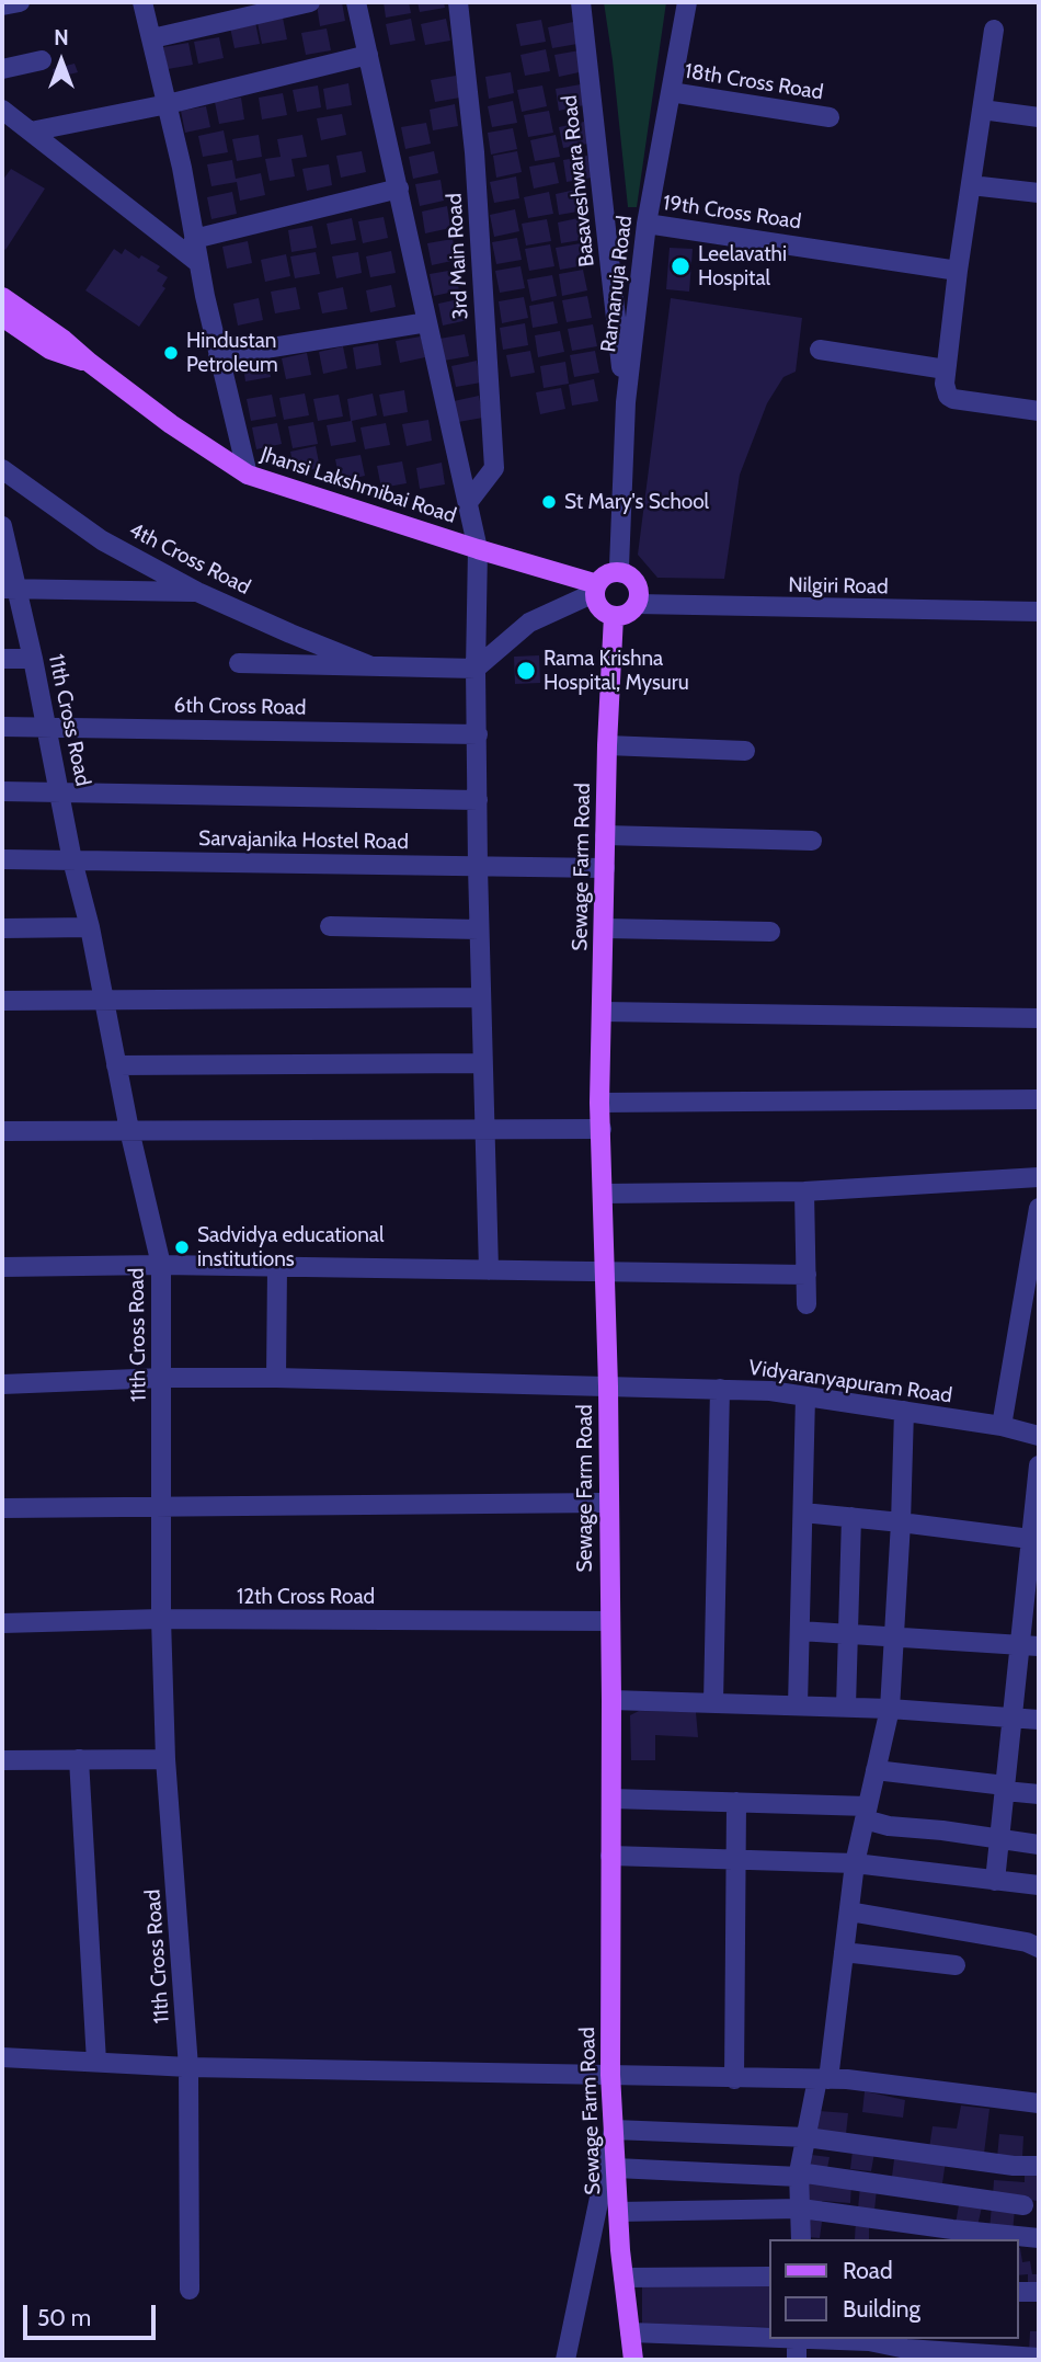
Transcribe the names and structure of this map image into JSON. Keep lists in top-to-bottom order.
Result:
{
  "streets": {
    "main road": ["Jhansi Lakshmibai Road", "Sewage Farm Road"],
    "street": [
      "18th Cross Road",
      "Basaveshwara Road",
      "19th Cross Road",
      "3rd Main Road",
      "Ramanuja Road",
      "4th Cross Road",
      "Nilgiri Road",
      "6th Cross Road",
      "11th Cross Road",
      "Sarvajanika Hostel Road",
      "Vidyaranyapuram Road",
      "12th Cross Road"
    ]
  },
  "crossings": [
    ["18th Cross Road", "Ramanuja Road"],
    ["Basaveshwara Road", "Ramanuja Road"],
    ["19th Cross Road", "Ramanuja Road"],
    ["Ramanuja Road", "Jhansi Lakshmibai Road"],
    ["Ramanuja Road", "Nilgiri Road"],
    ["Ramanuja Road", "Sewage Farm Road"],
    ["Jhansi Lakshmibai Road", "Nilgiri Road"],
    ["Jhansi Lakshmibai Road", "Sewage Farm Road"],
    ["Nilgiri Road", "Sewage Farm Road"],
    ["6th Cross Road", "11th Cross Road"],
    ["11th Cross Road", "Sarvajanika Hostel Road"],
    ["11th Cross Road", "Vidyaranyapuram Road"],
    ["11th Cross Road", "12th Cross Road"],
    ["Sarvajanika Hostel Road", "Sewage Farm Road"],
    ["Sewage Farm Road", "Vidyaranyapuram Road"],
    ["Sewage Farm Road", "12th Cross Road"]
  ],
  "places": [
    "Leelavathi Hospital",
    "Hindustan Petroleum",
    "St Mary's School",
    "Rama Krishna Hospital, Mysuru",
    "Sadvidya educational institutions"
  ],
  "legend": ["Road", "Building"],
  "scale_bar": "50 m",
  "north": "top"
}
